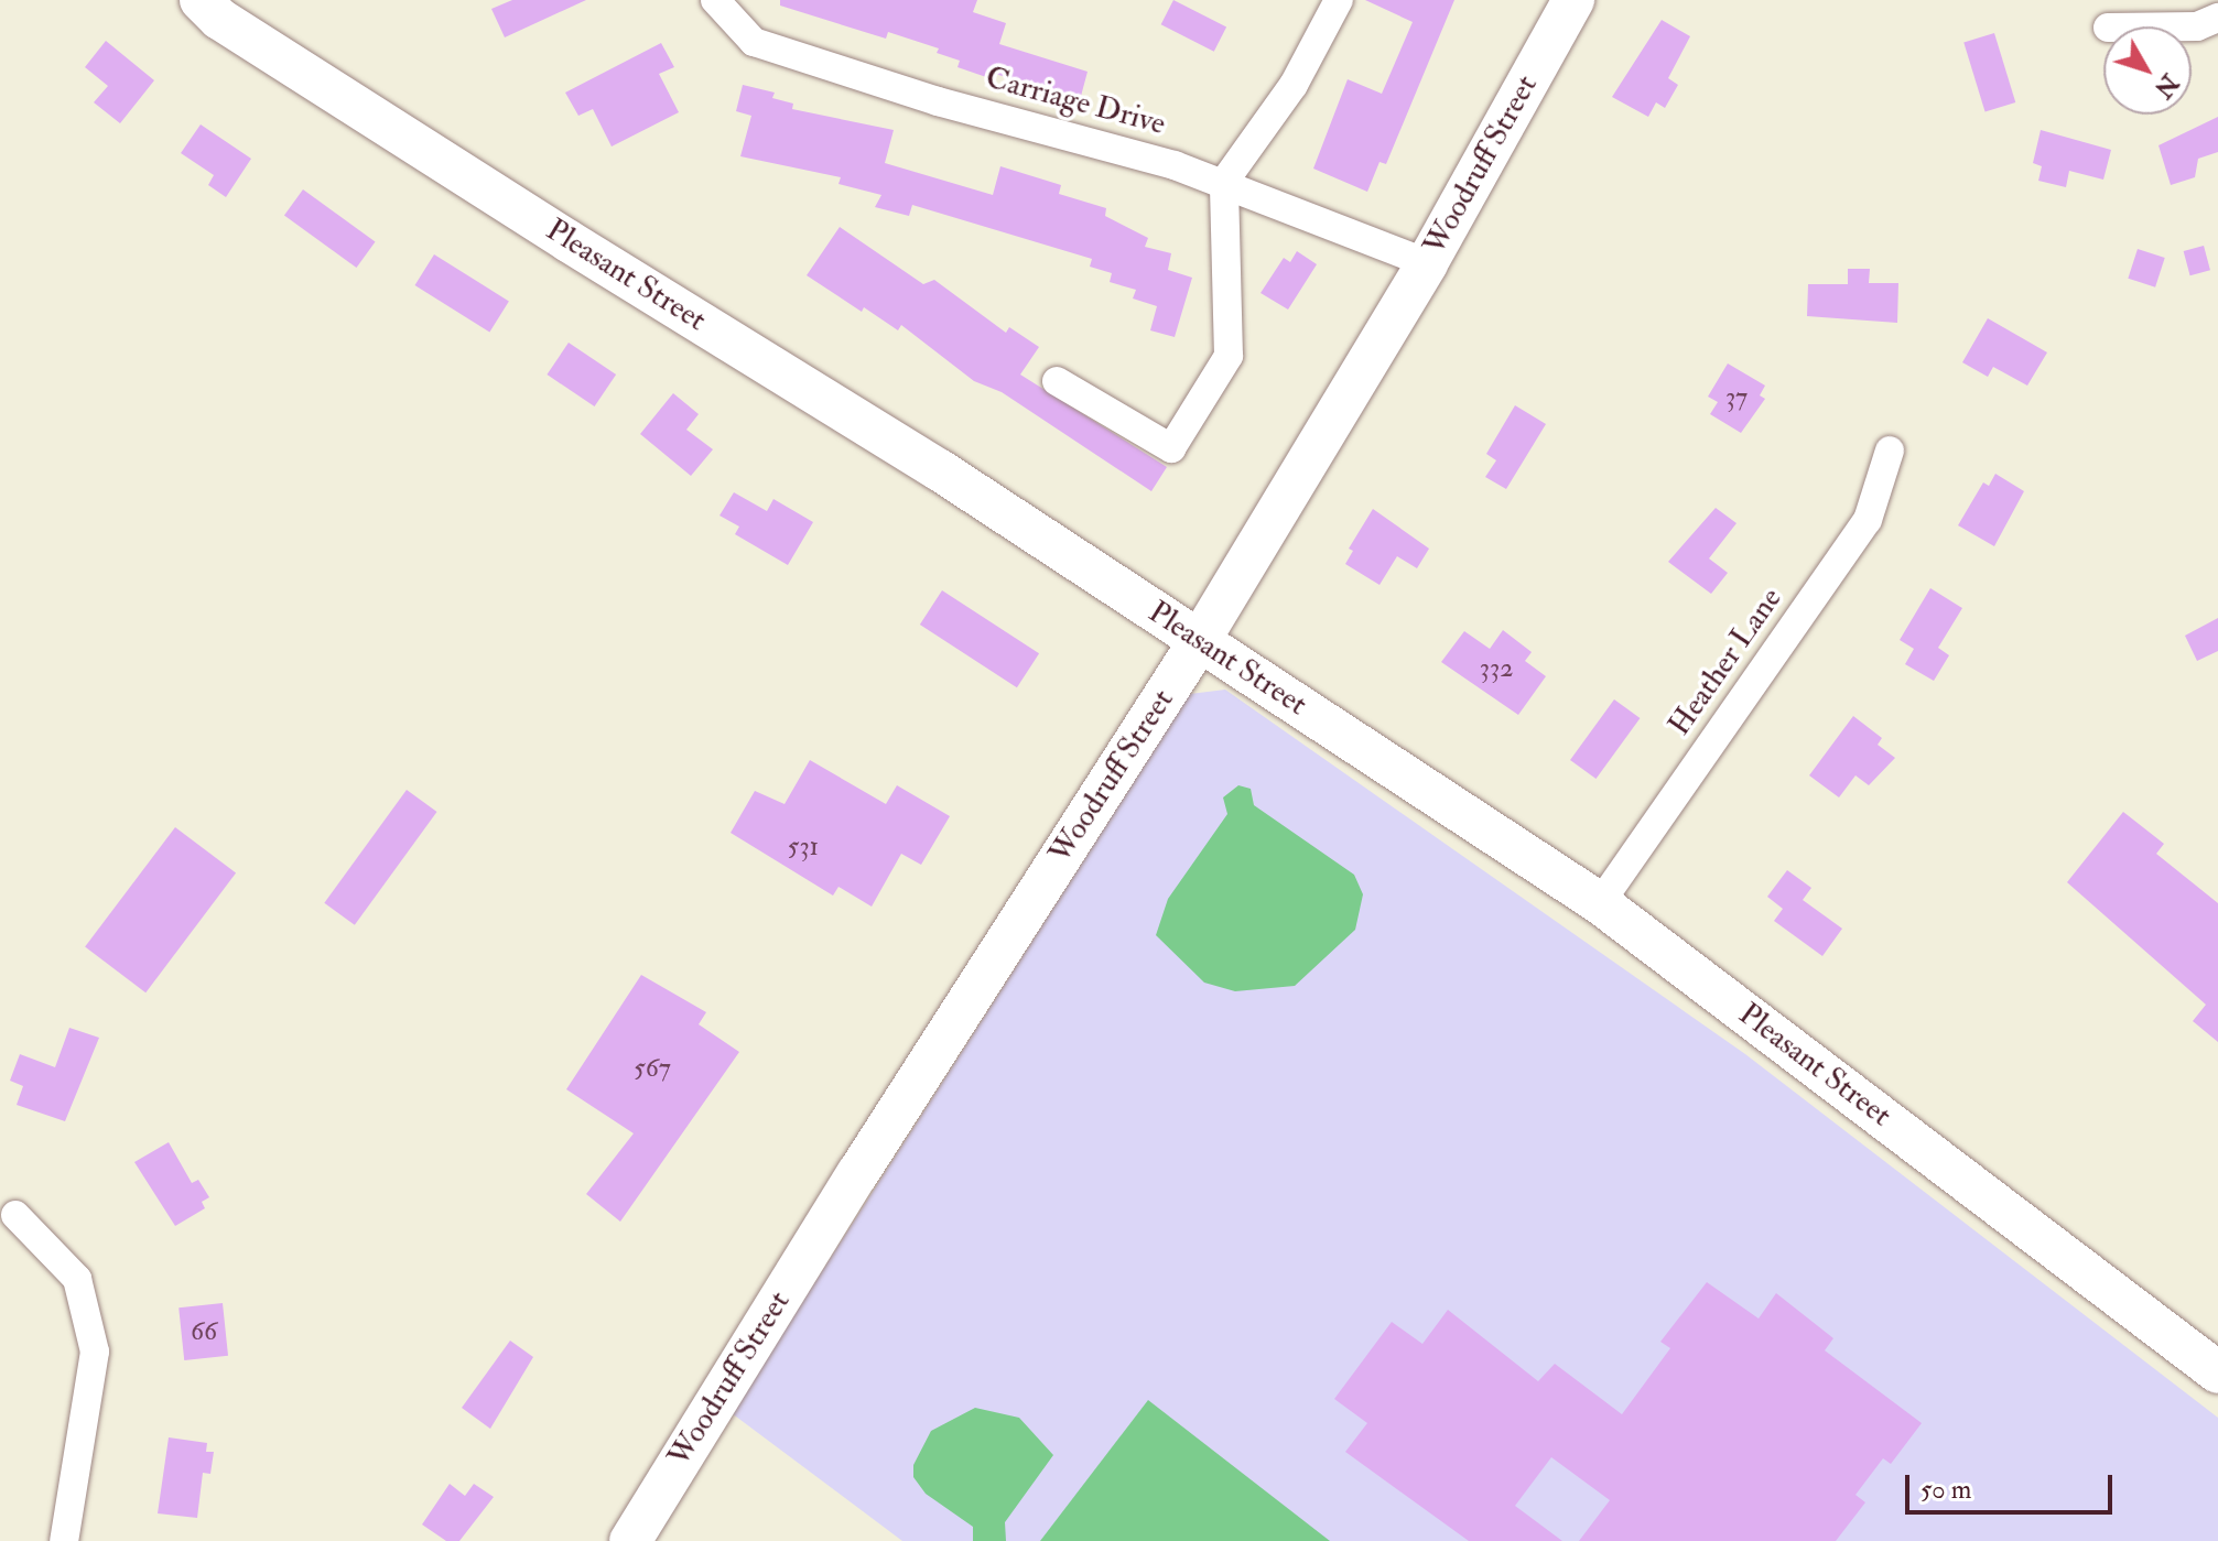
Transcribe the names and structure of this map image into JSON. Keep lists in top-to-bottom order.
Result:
{
  "streets": {
    "street": [
      "Carriage Drive",
      "Woodruff Street",
      "Pleasant Street",
      "Heather Lane"
    ]
  },
  "crossings": [
    ["Carriage Drive", "Woodruff Street"],
    ["Woodruff Street", "Pleasant Street"],
    ["Pleasant Street", "Heather Lane"]
  ],
  "house_numbers": [
    "37",
    "332",
    "531",
    "567",
    "66"
  ],
  "scale_bar": "50 m",
  "north": "bottom right"
}
